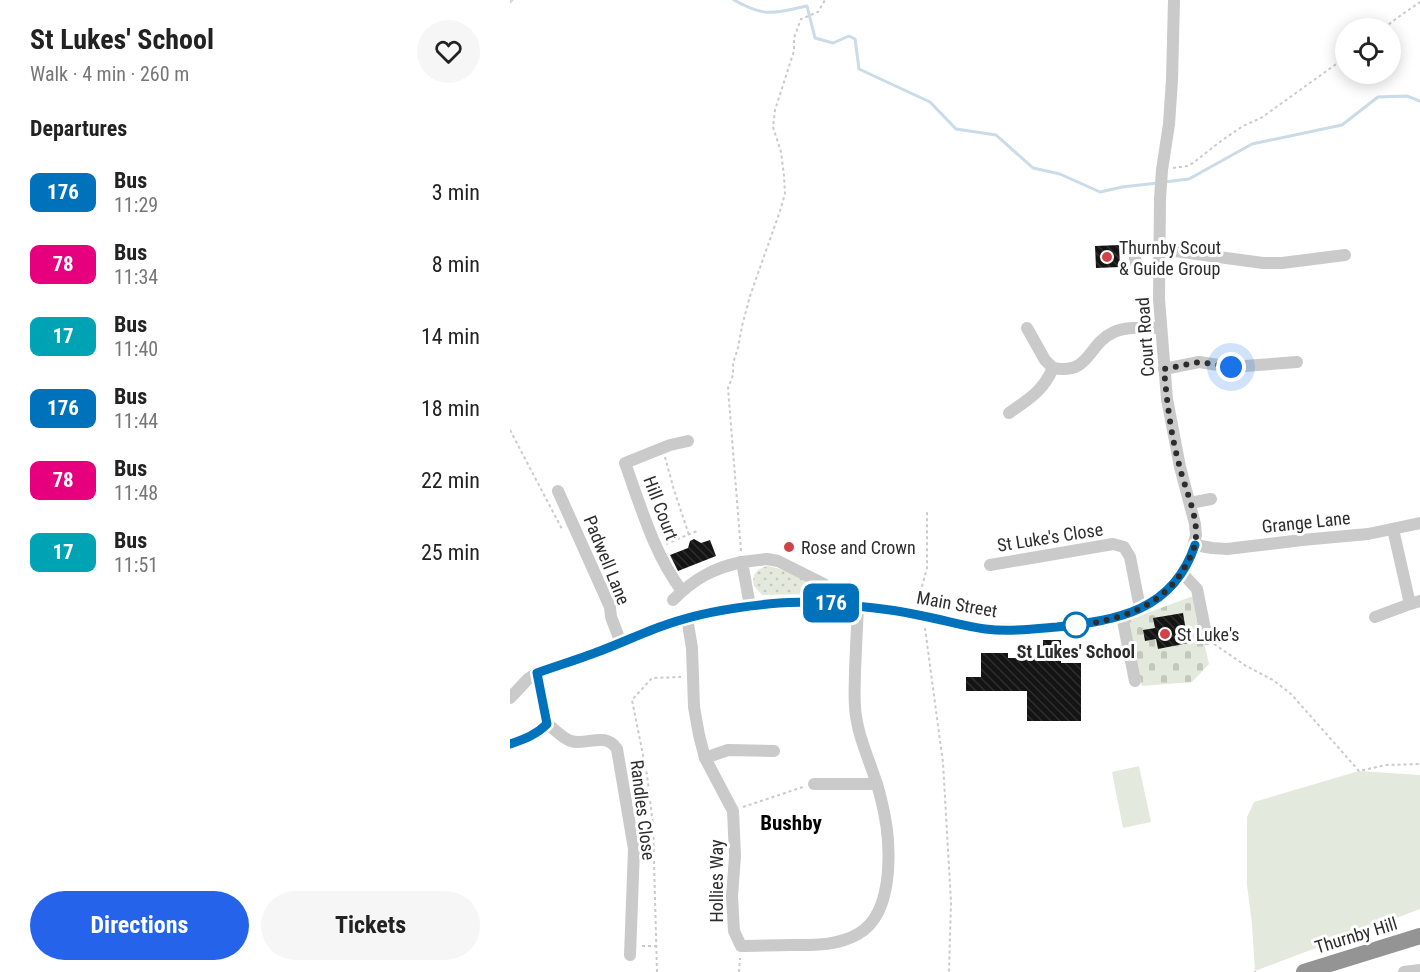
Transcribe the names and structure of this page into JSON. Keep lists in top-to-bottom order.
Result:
{
  "streets": {
    "highway": ["Thurnby Hill"],
    "street": [
      "Court Road",
      "Hill Court",
      "Grange Lane",
      "St Luke's Close",
      "Padwell Lane",
      "Main Street",
      "Randles Close",
      "Hollies Way"
    ]
  },
  "crossings": [
    ["Court Road", "Grange Lane"],
    ["Court Road", "Main Street"],
    ["Grange Lane", "Main Street"],
    ["St Luke's Close", "Main Street"],
    ["Padwell Lane", "Main Street"],
    ["Main Street", "Hollies Way"]
  ],
  "districts": ["Bushby"],
  "places": [
    "Thurnby Scout & Guide Group",
    "Rose and Crown",
    "St Lukes' School",
    "St Luke's"
  ],
  "lines": ["bus line 176"],
  "page": {
    "heading": [
      ["St Lukes' School", "Walk · 4 min · 260 m"],
      "Departures"
    ],
    "on_map": "176",
    "list": [
      {
        "mark": "176",
        "name": "Bus",
        "note": "11:29",
        "value": "3 min"
      },
      {
        "mark": "78",
        "name": "Bus",
        "note": "11:34",
        "value": "8 min"
      },
      {
        "mark": "17",
        "name": "Bus",
        "note": "11:40",
        "value": "14 min"
      },
      {
        "mark": "176",
        "name": "Bus",
        "note": "11:44",
        "value": "18 min"
      },
      {
        "mark": "78",
        "name": "Bus",
        "note": "11:48",
        "value": "22 min"
      },
      {
        "mark": "17",
        "name": "Bus",
        "note": "11:51",
        "value": "25 min"
      }
    ],
    "buttons": ["Directions", "Tickets"]
  }
}
